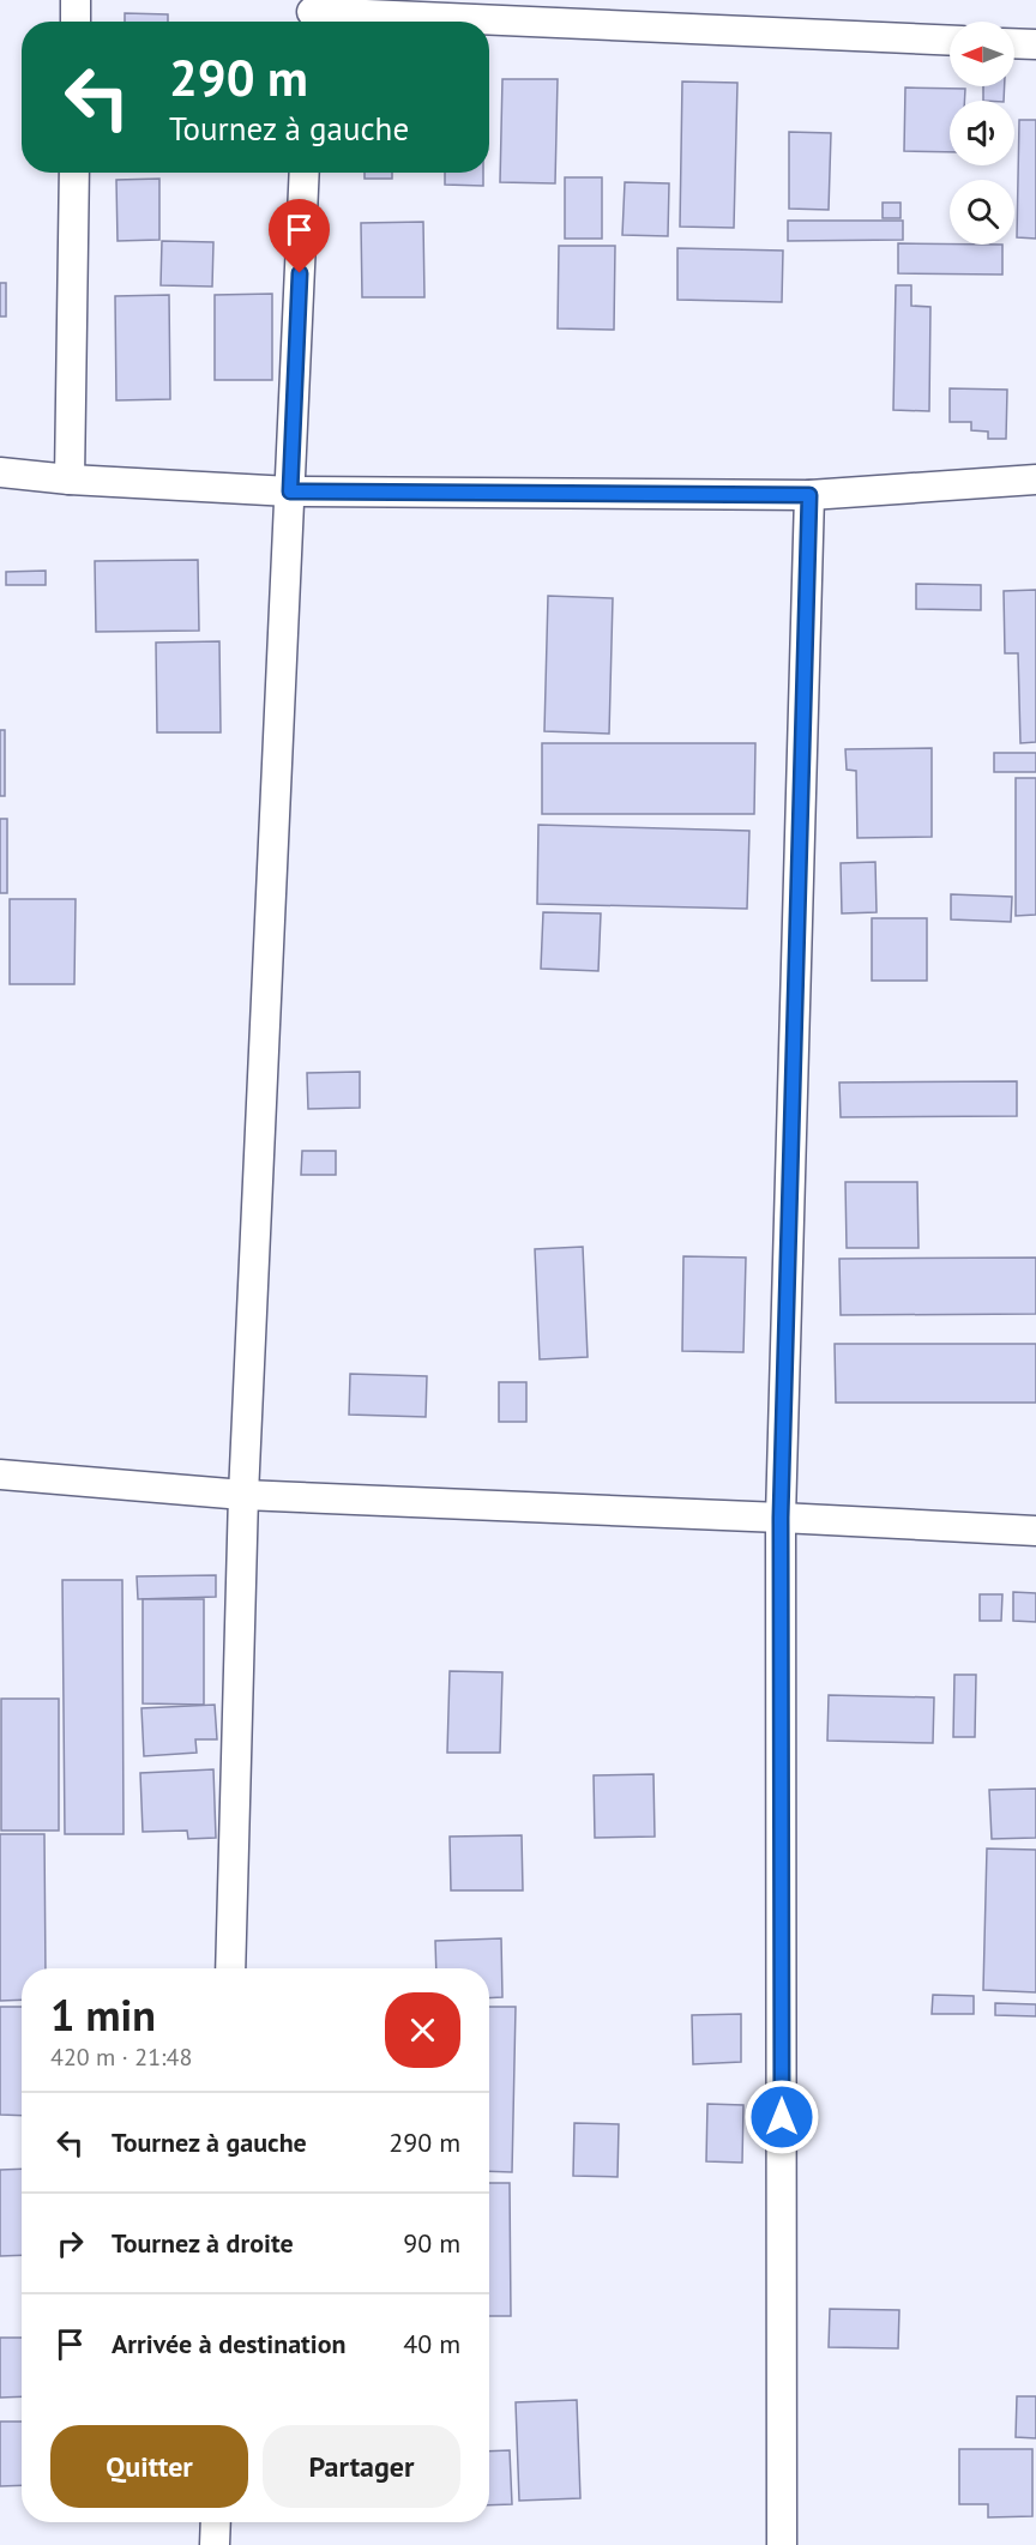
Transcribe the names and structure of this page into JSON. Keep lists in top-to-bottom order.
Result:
{
  "north": "left",
  "page": {
    "turn": ["290 m", "Tournez à gauche"],
    "heading": ["1 min", "420 m · 21:48"],
    "list": [
      {
        "name": "Tournez à gauche",
        "value": "290 m"
      },
      {
        "name": "Tournez à droite",
        "value": "90 m"
      },
      {
        "name": "Arrivée à destination",
        "value": "40 m"
      }
    ],
    "buttons": ["Quitter", "Partager"]
  }
}
